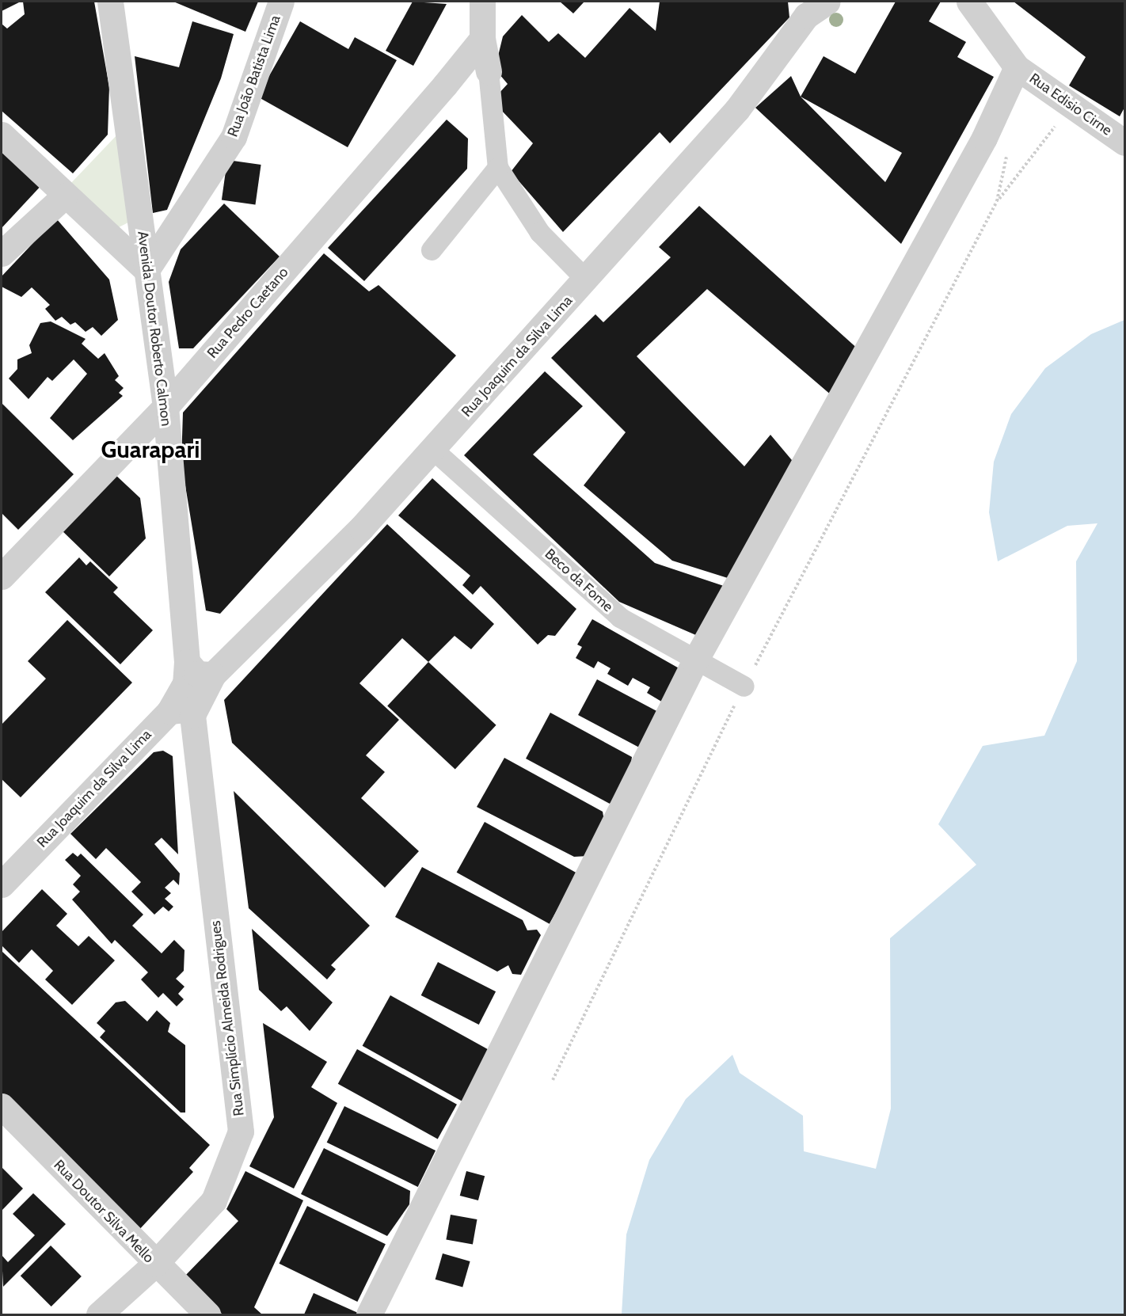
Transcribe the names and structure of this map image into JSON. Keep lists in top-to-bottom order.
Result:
{
  "streets": {
    "street": [
      "Rua João Batista Lima",
      "Rua Edisio Cirne",
      "Rua Pedro Caetano",
      "Avenida Doutor Roberto Calmon",
      "Rua Joaquim da Silva Lima",
      "Beco da Fome",
      "Rua Simplício Almeida Rodrigues",
      "Rua Doutor Silva Mello"
    ]
  },
  "crossings": [
    ["Rua João Batista Lima", "Avenida Doutor Roberto Calmon"],
    ["Rua Pedro Caetano", "Avenida Doutor Roberto Calmon"],
    ["Avenida Doutor Roberto Calmon", "Rua Joaquim da Silva Lima"],
    ["Avenida Doutor Roberto Calmon", "Rua Simplício Almeida Rodrigues"],
    ["Rua Joaquim da Silva Lima", "Beco da Fome"],
    ["Rua Joaquim da Silva Lima", "Rua Simplício Almeida Rodrigues"],
    ["Rua Simplício Almeida Rodrigues", "Rua Doutor Silva Mello"]
  ],
  "districts": ["Guarapari"]
}
